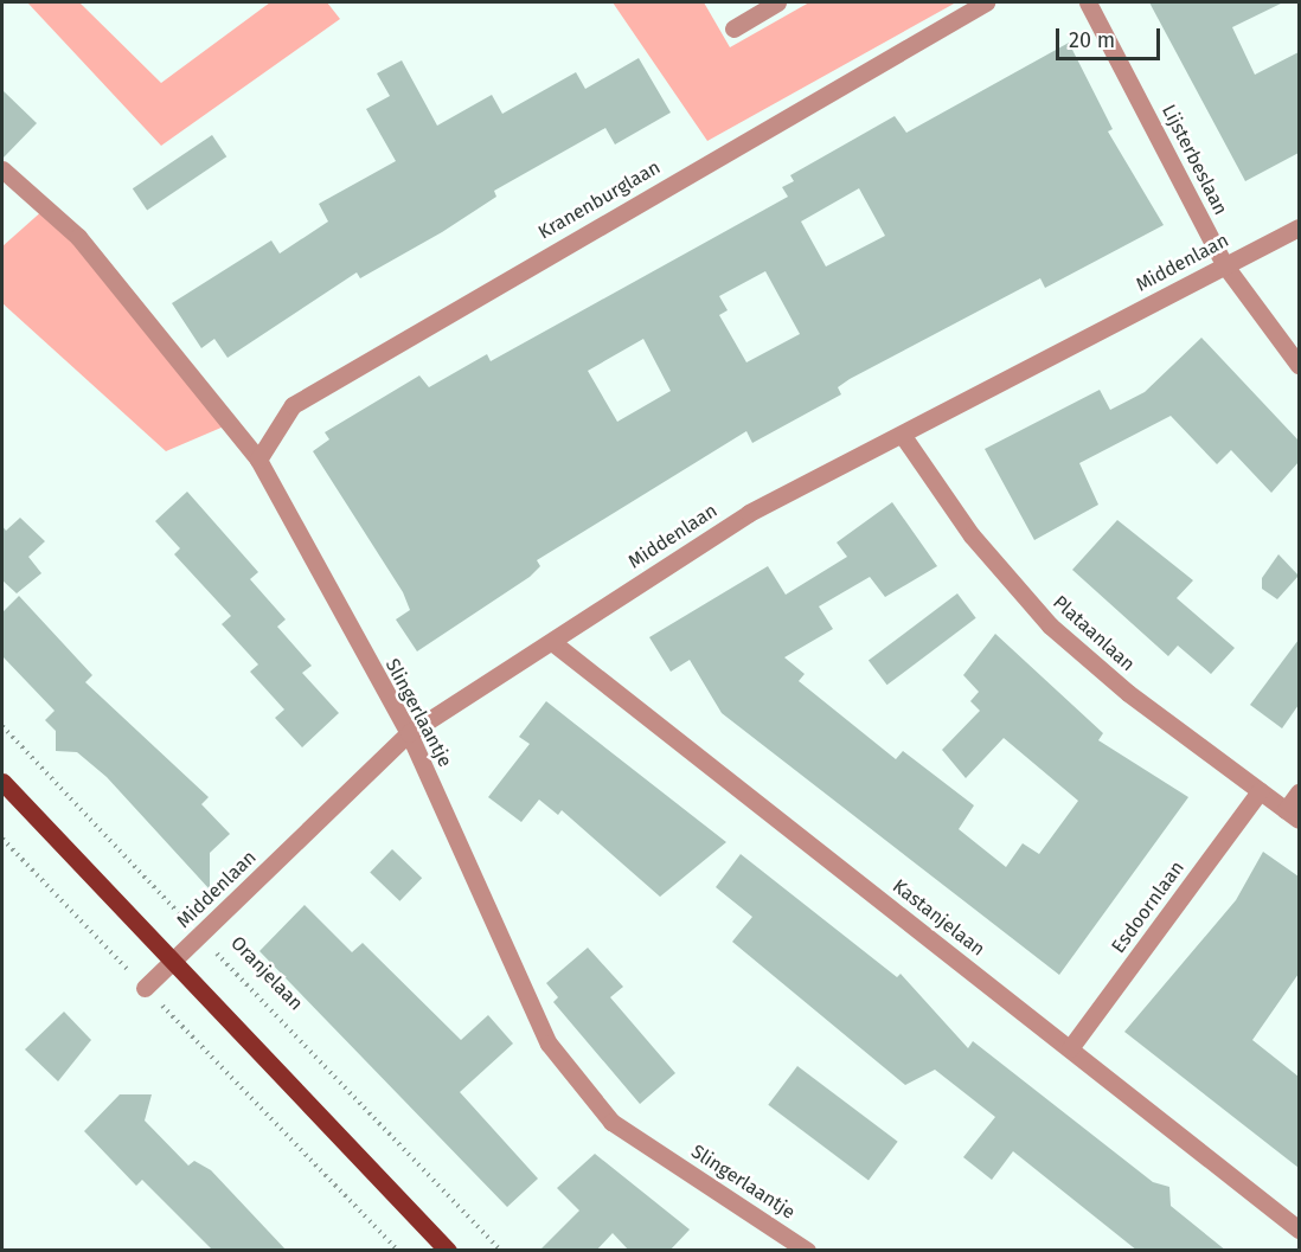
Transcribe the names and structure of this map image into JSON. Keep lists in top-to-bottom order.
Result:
{
  "streets": {
    "street": [
      "Lijsterbeslaan",
      "Kranenburglaan",
      "Middenlaan",
      "Plataanlaan",
      "Slingerlaantje",
      "Esdoornlaan",
      "Kastanjelaan"
    ],
    "path": ["Oranjelaan"]
  },
  "crossings": [
    ["Lijsterbeslaan", "Middenlaan"],
    ["Kranenburglaan", "Slingerlaantje"],
    ["Middenlaan", "Plataanlaan"],
    ["Middenlaan", "Slingerlaantje"],
    ["Middenlaan", "Kastanjelaan"],
    ["Middenlaan", "Oranjelaan"],
    ["Plataanlaan", "Esdoornlaan"],
    ["Esdoornlaan", "Kastanjelaan"]
  ],
  "scale_bar": "20 m"
}
